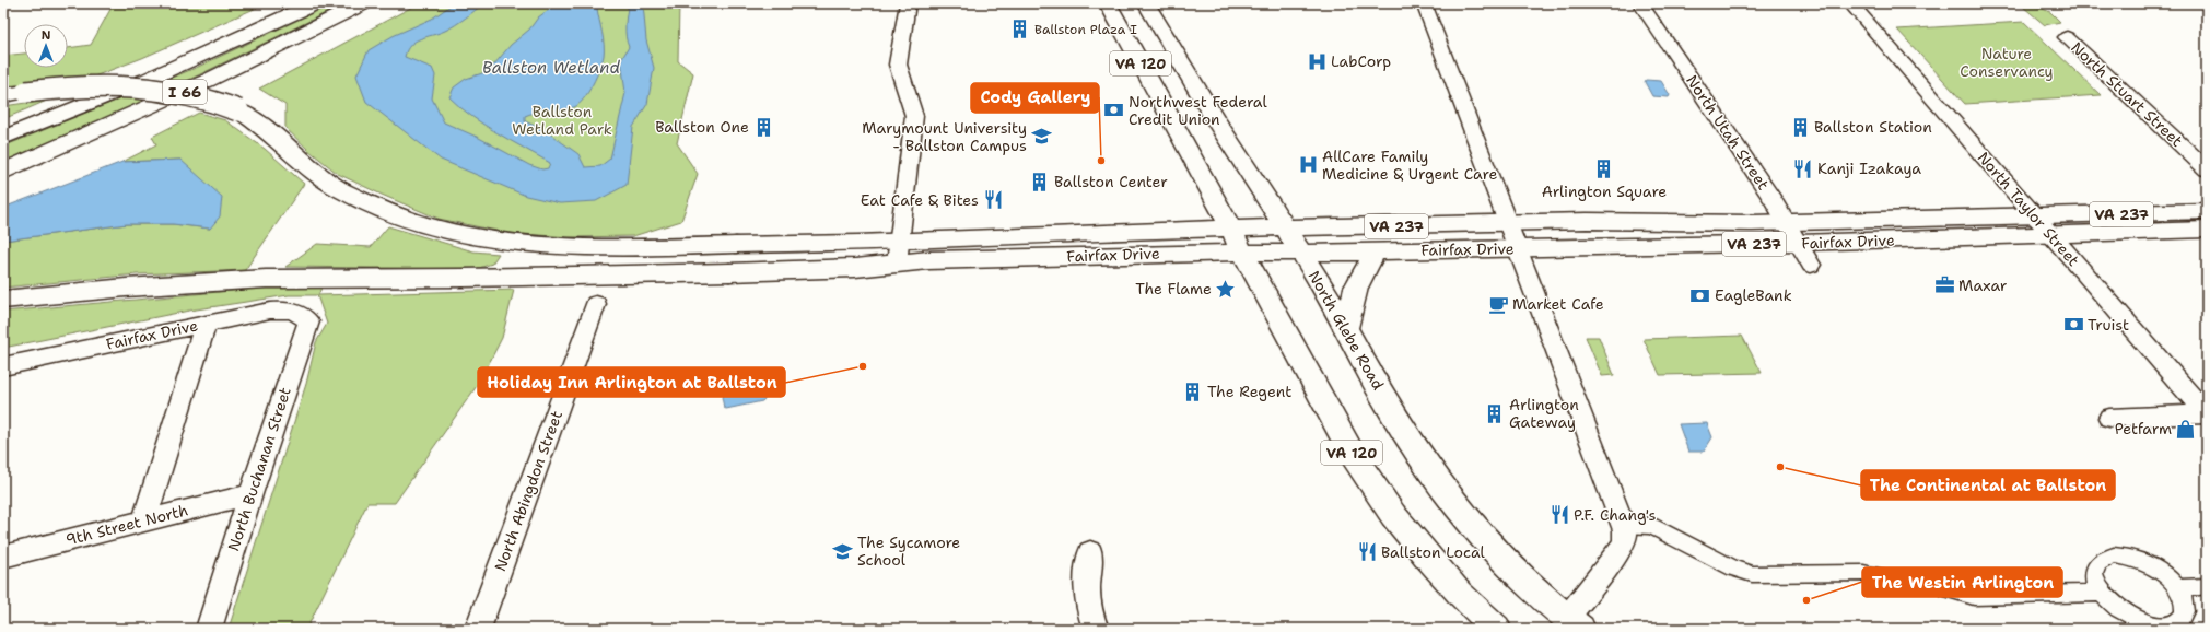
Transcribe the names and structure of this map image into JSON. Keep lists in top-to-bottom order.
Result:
{
  "streets": {
    "main road": [
      "VA 120",
      "I 66",
      "VA 237",
      "Fairfax Drive",
      "North Glebe Road"
    ],
    "street": [
      "North Stuart Street",
      "North Utah Street",
      "North Taylor Street",
      "North Buchanan Street",
      "North Abingdon Street",
      "9th Street North"
    ]
  },
  "crossings": [
    ["VA 120", "Fairfax Drive"],
    ["North Utah Street", "Fairfax Drive"],
    ["North Taylor Street", "Fairfax Drive"],
    ["Fairfax Drive", "North Glebe Road"],
    ["Fairfax Drive", "North Buchanan Street"],
    ["North Buchanan Street", "9th Street North"]
  ],
  "water": ["Ballston Wetland"],
  "parks": ["Nature Conservancy", "Ballston Wetland Park"],
  "places": {
    "building": [
      "Ballston Plaza I",
      "Ballston One",
      "Ballston Station",
      "Arlington Square",
      "Ballston Center",
      "The Regent",
      "Arlington Gateway"
    ],
    "hospital": ["LabCorp", "AllCare Family Medicine & Urgent Care"],
    "bank": ["Northwest Federal Credit Union", "EagleBank", "Truist"],
    "school or university": ["Marymount University - Ballston Campus", "The Sycamore School"],
    "other": [
      "Cody Gallery",
      "Holiday Inn Arlington at Ballston",
      "The Continental at Ballston",
      "The Westin Arlington"
    ],
    "restaurant": [
      "Kanji Izakaya",
      "Eat Cafe & Bites",
      "P.F. Chang's",
      "Ballston Local"
    ],
    "office": ["Maxar"],
    "place": ["The Flame"],
    "cafe": ["Market Cafe"],
    "shop": ["Petfarm"]
  },
  "north": "top"
}
